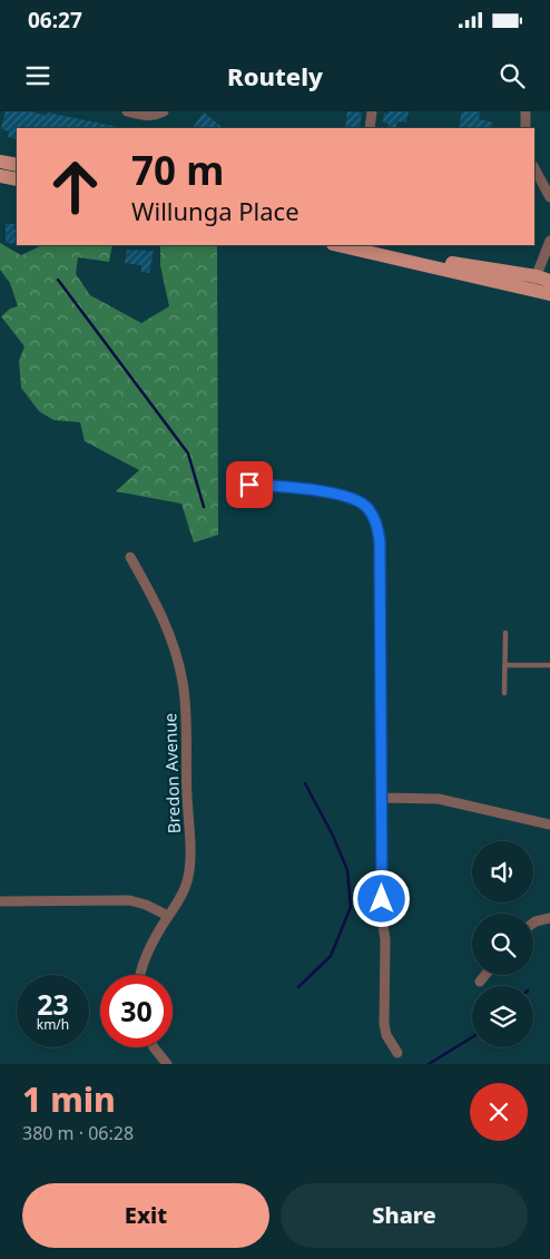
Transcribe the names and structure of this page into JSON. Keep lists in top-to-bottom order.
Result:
{
  "streets": {
    "street": ["Bredon Avenue"]
  },
  "page": {
    "status": "06:27",
    "header": "Routely",
    "turn": ["70 m", "Willunga Place"],
    "speed": "23 km/h",
    "limit": "30",
    "heading": ["1 min", "380 m · 06:28"],
    "buttons": ["Exit", "Share"]
  }
}
